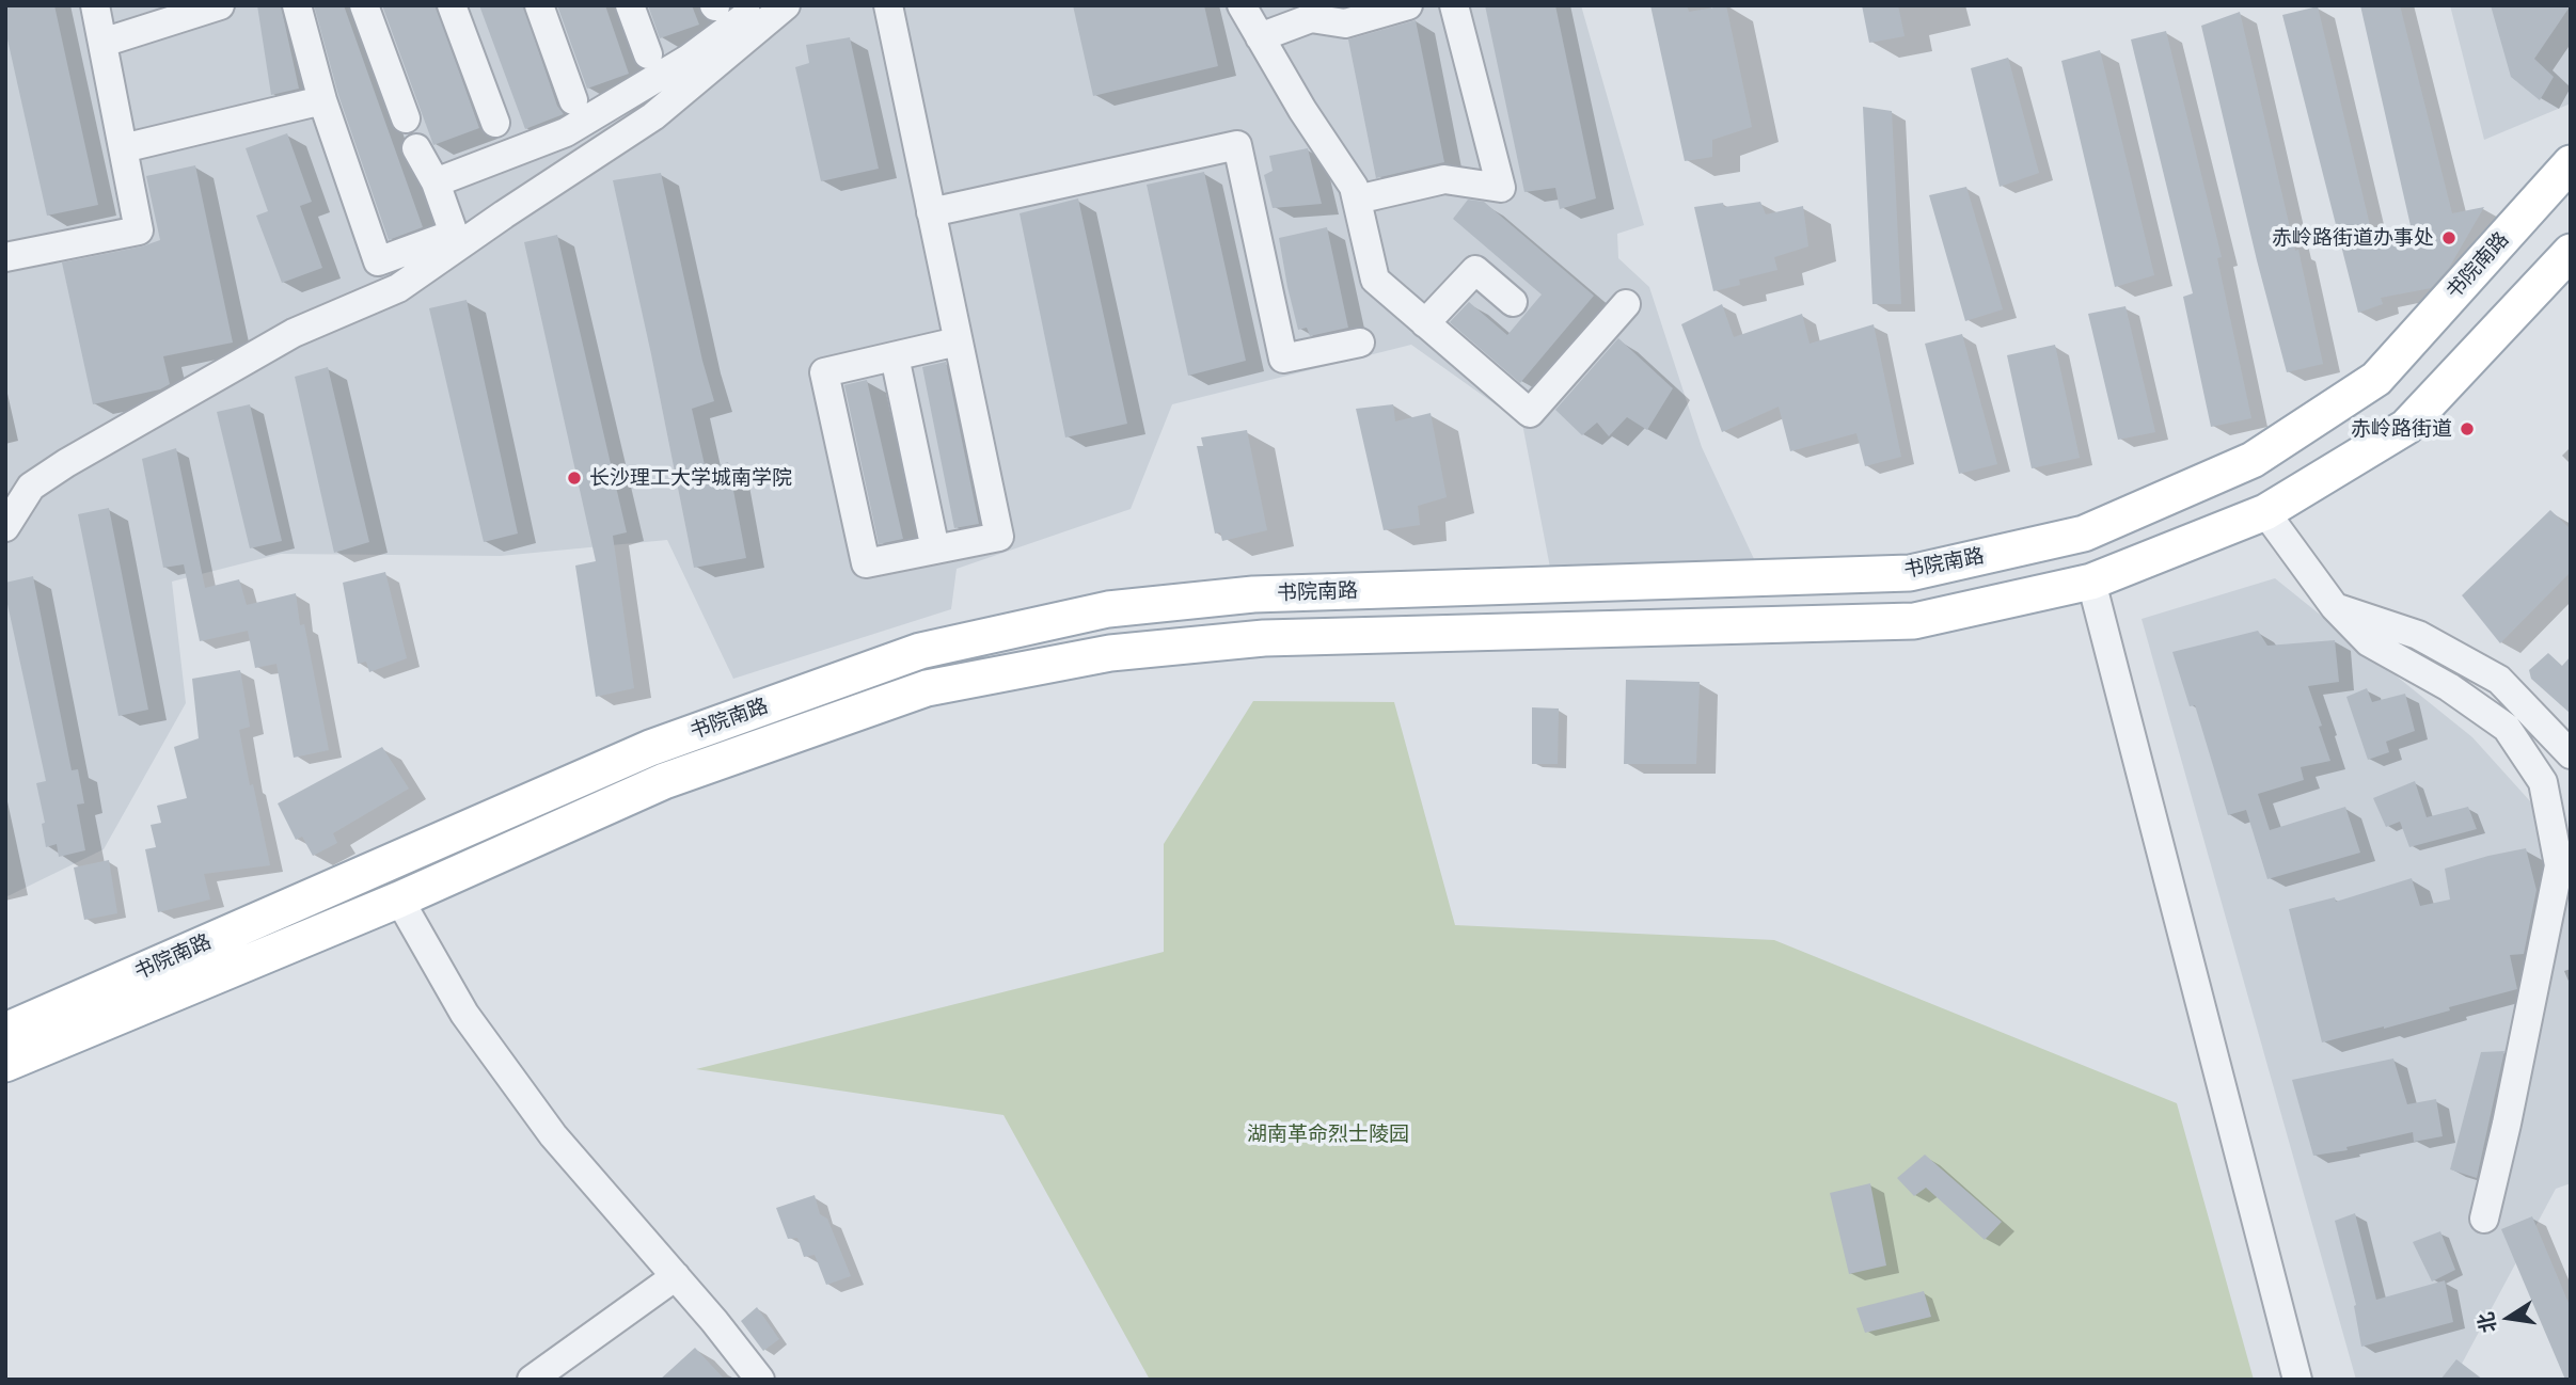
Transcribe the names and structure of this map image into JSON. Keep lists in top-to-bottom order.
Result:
{
  "streets": {
    "main road": ["书院南路"]
  },
  "parks": ["湖南革命烈士陵园"],
  "places": ["赤岭路街道办事处", "赤岭路街道", "长沙理工大学城南学院"],
  "north": "left"
}
